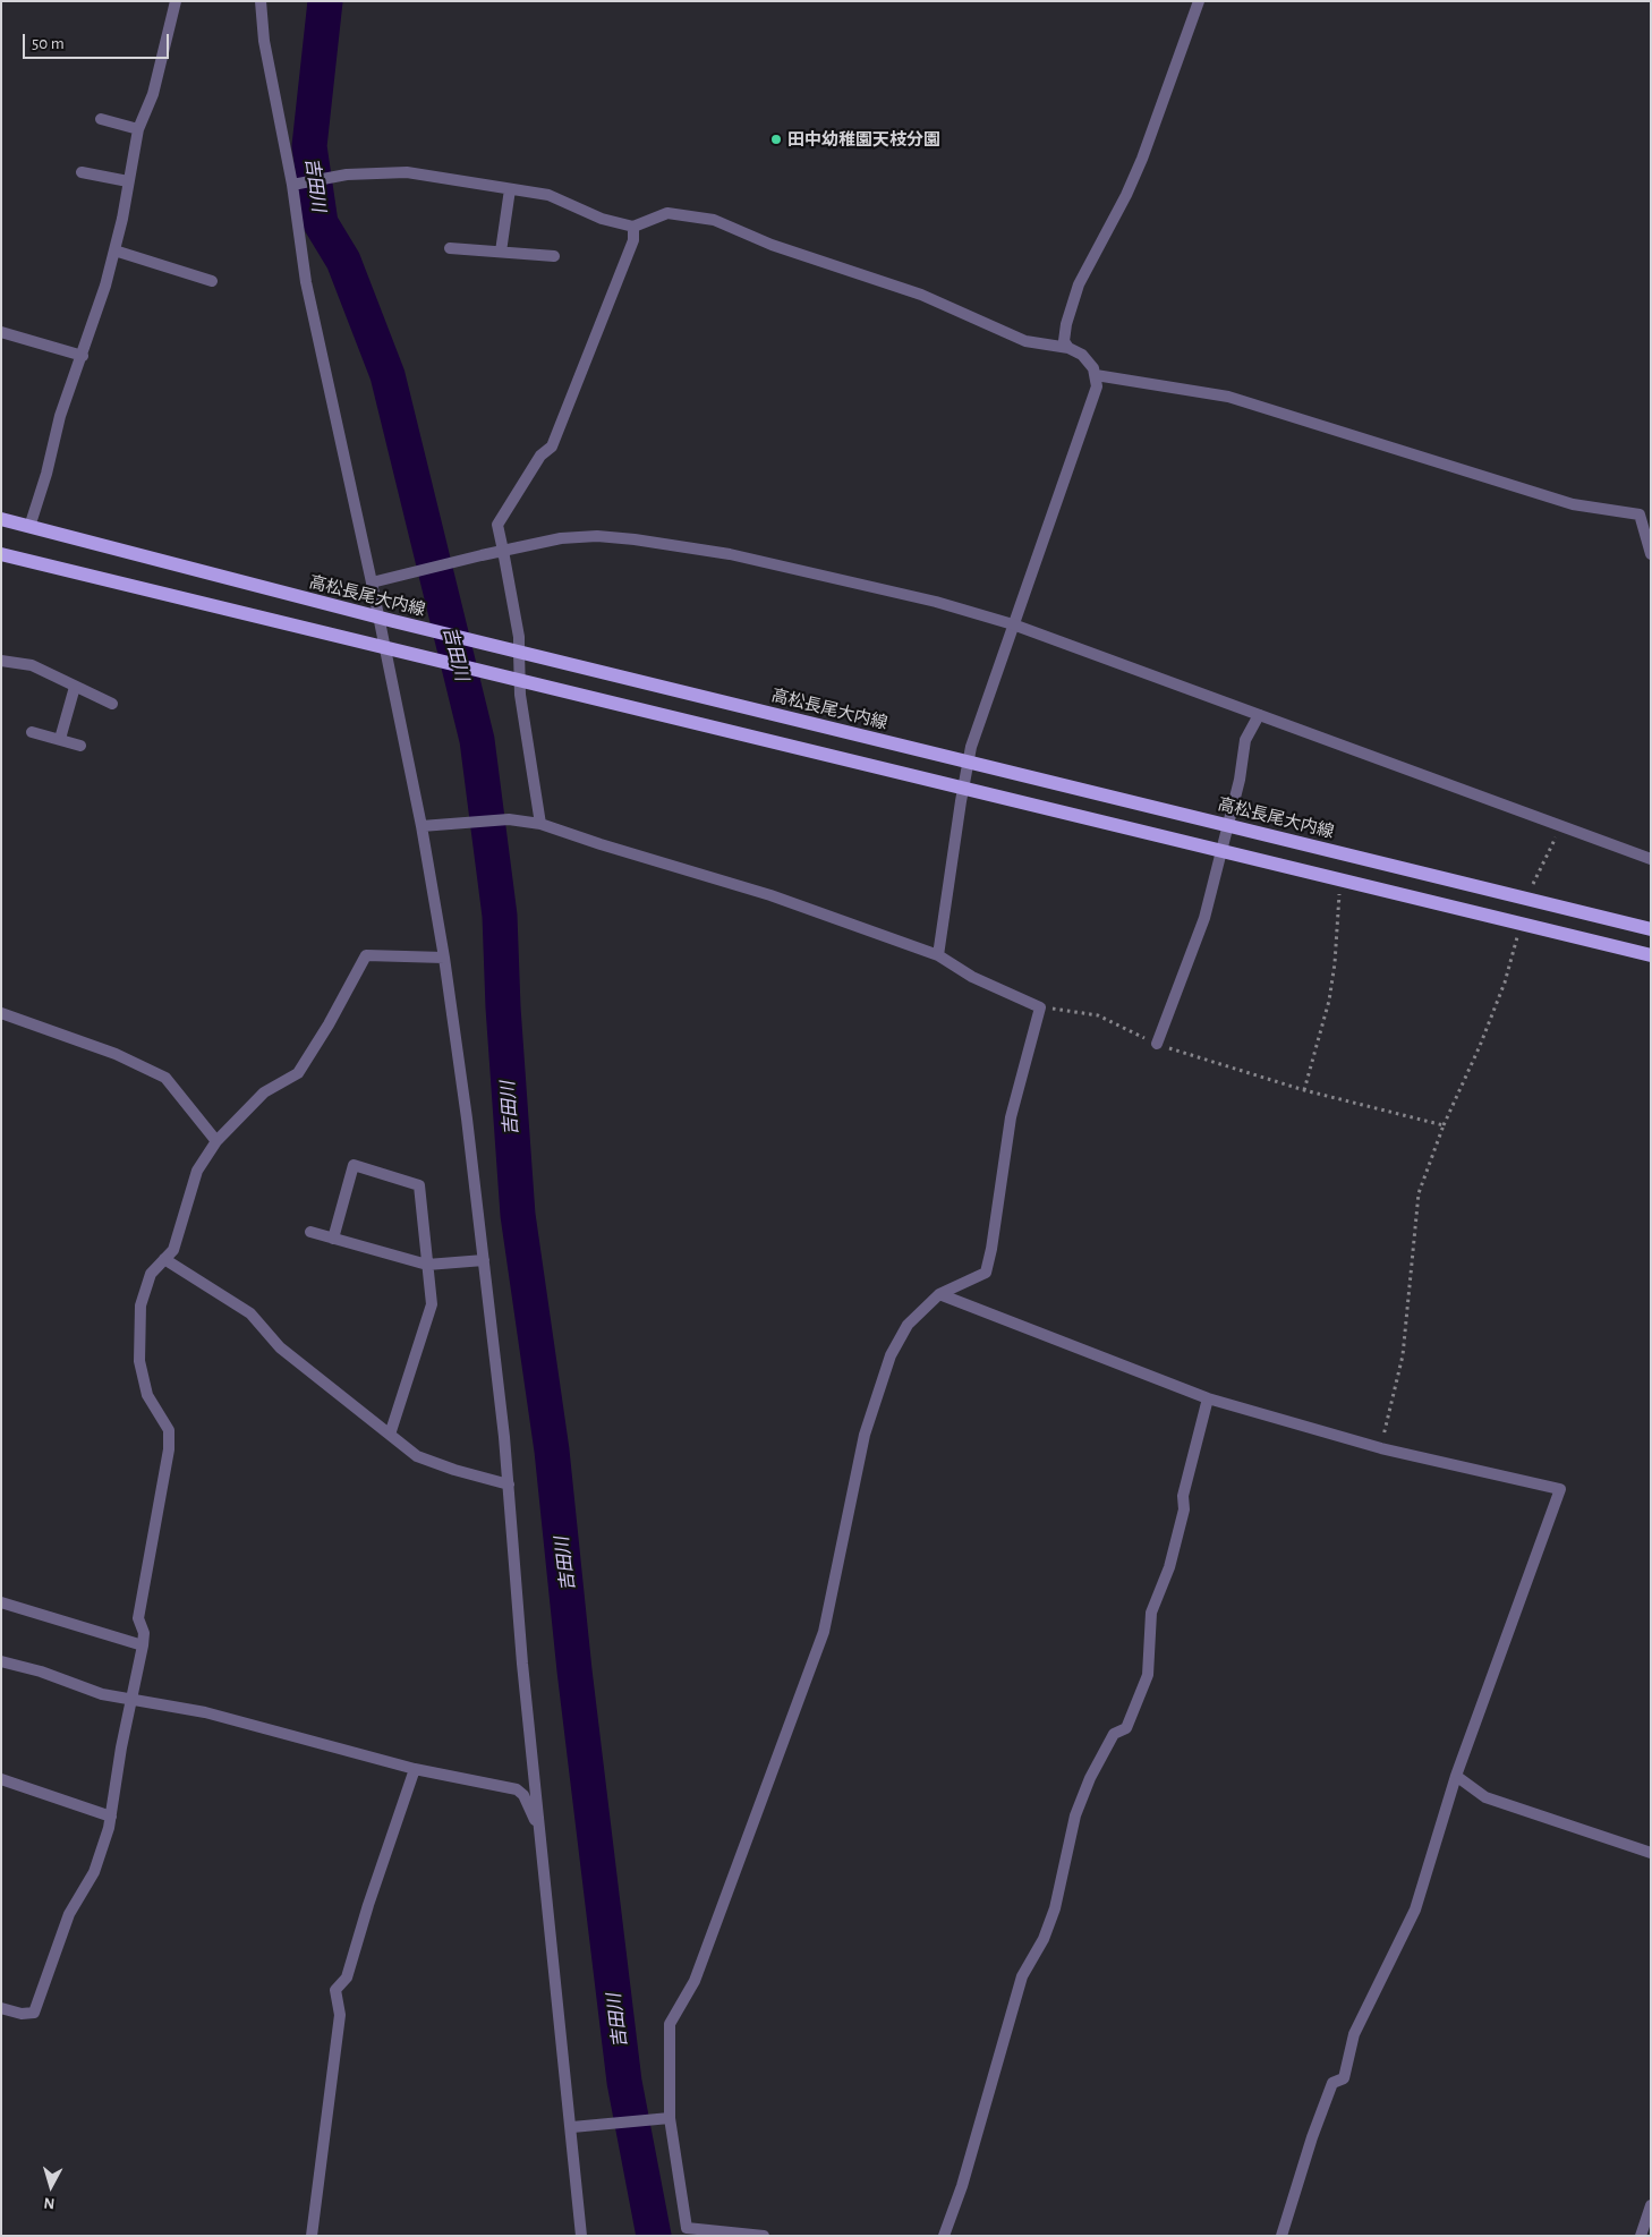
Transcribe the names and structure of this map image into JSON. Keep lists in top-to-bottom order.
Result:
{
  "streets": {
    "main road": ["高松長尾大内線"]
  },
  "water": ["吉田川"],
  "places": ["田中幼稚園天枝分園"],
  "scale_bar": "50 m",
  "north": "bottom"
}
